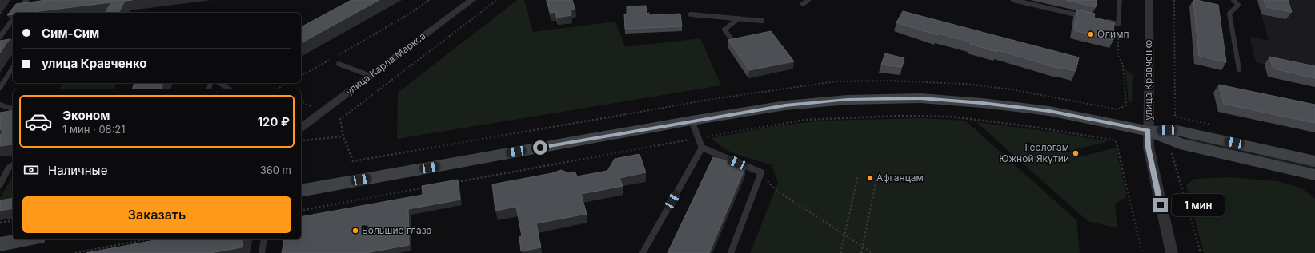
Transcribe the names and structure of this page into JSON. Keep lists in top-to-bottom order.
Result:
{
  "streets": {
    "street": ["улица Карла Маркса", "улица Кравченко"]
  },
  "places": [
    "Олимп",
    "Геологам Южной Якутии",
    "Афганцам",
    "Большие глаза"
  ],
  "page": {
    "banner": ["Сим-Сим", "улица Кравченко"],
    "list": [
      {
        "name": "Эконом",
        "note": "1 мин · 08:21",
        "value": "120 ₽"
      }
    ],
    "pay": ["Наличные", "360 m"],
    "buttons": "Заказать",
    "bubble": "1 мин"
  }
}
